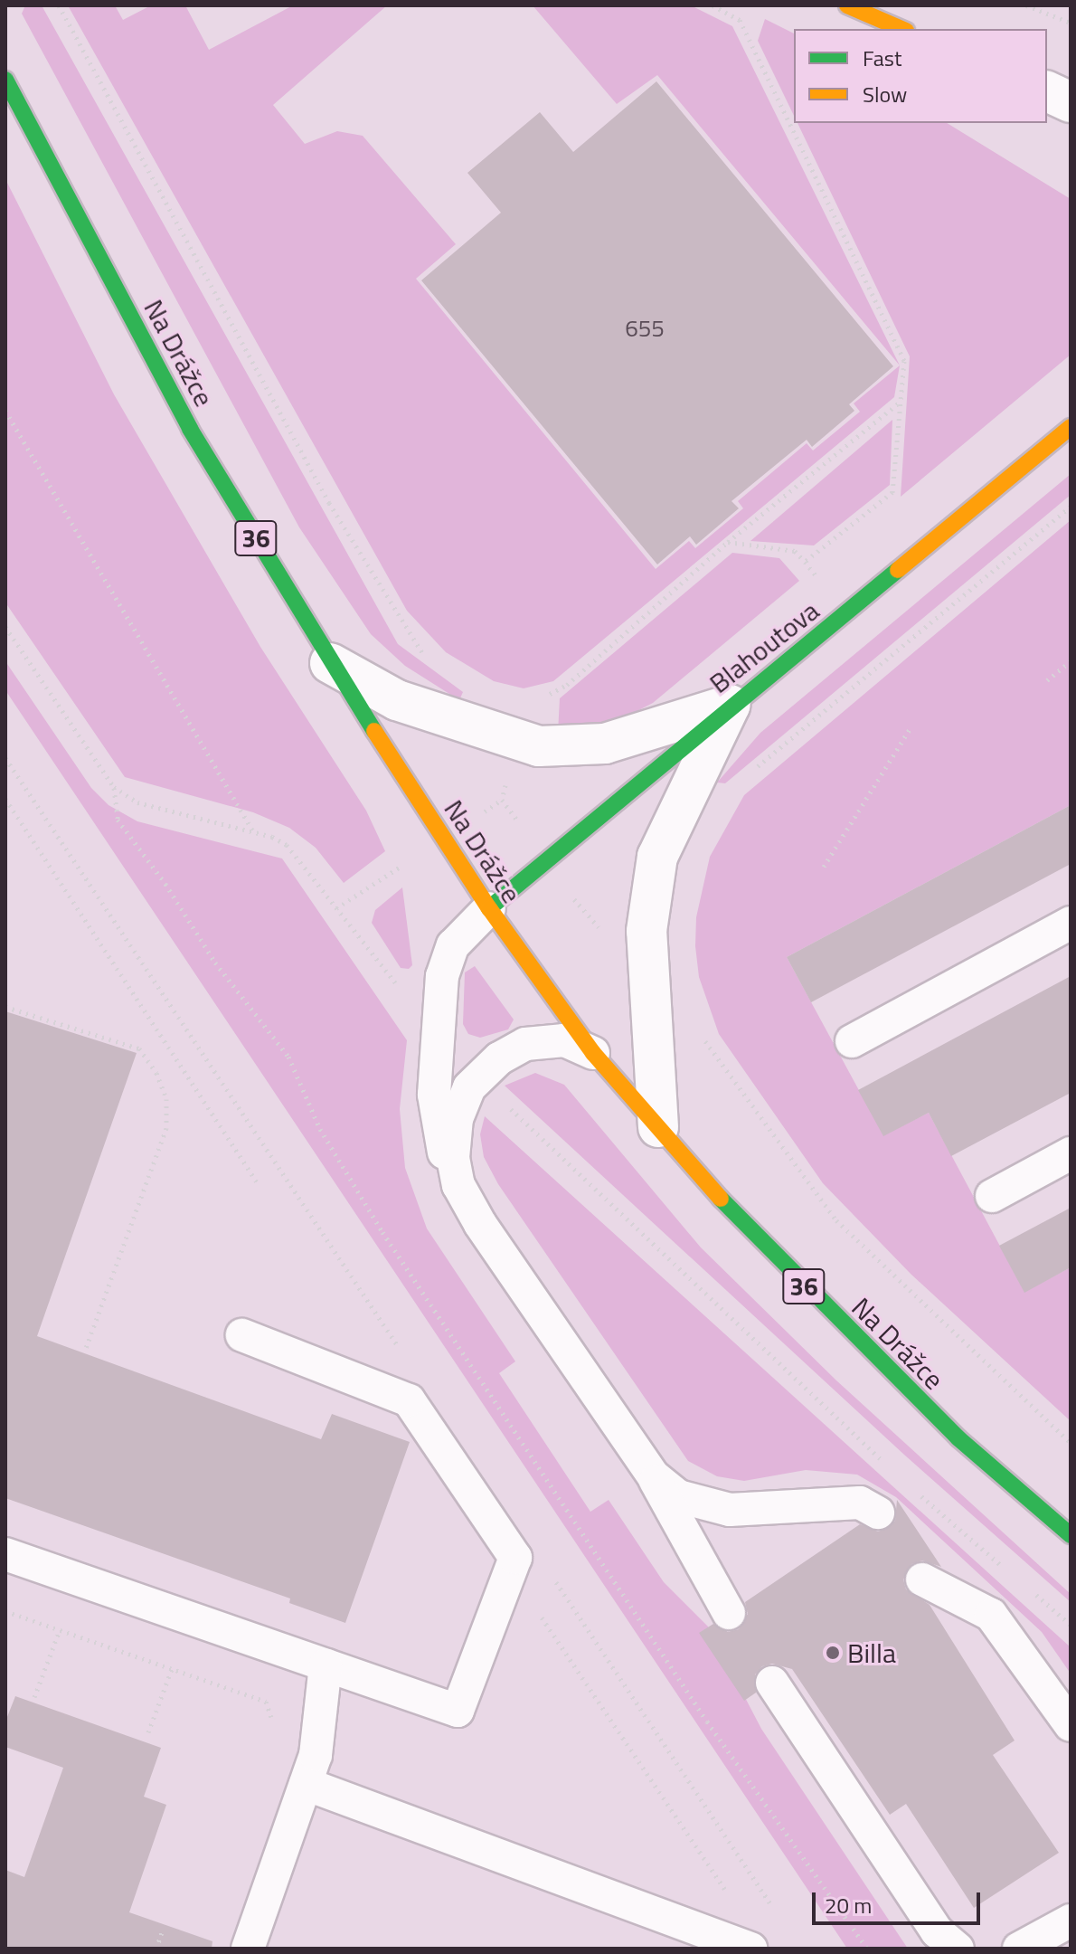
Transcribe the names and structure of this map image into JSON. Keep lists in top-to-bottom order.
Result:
{
  "streets": {
    "main road": ["Na Drážce", "36", "Blahoutova"]
  },
  "crossings": [
    ["Na Drážce", "Blahoutova"]
  ],
  "places": ["Billa"],
  "house_numbers": ["655"],
  "legend": ["Fast", "Slow"],
  "scale_bar": "20 m"
}
